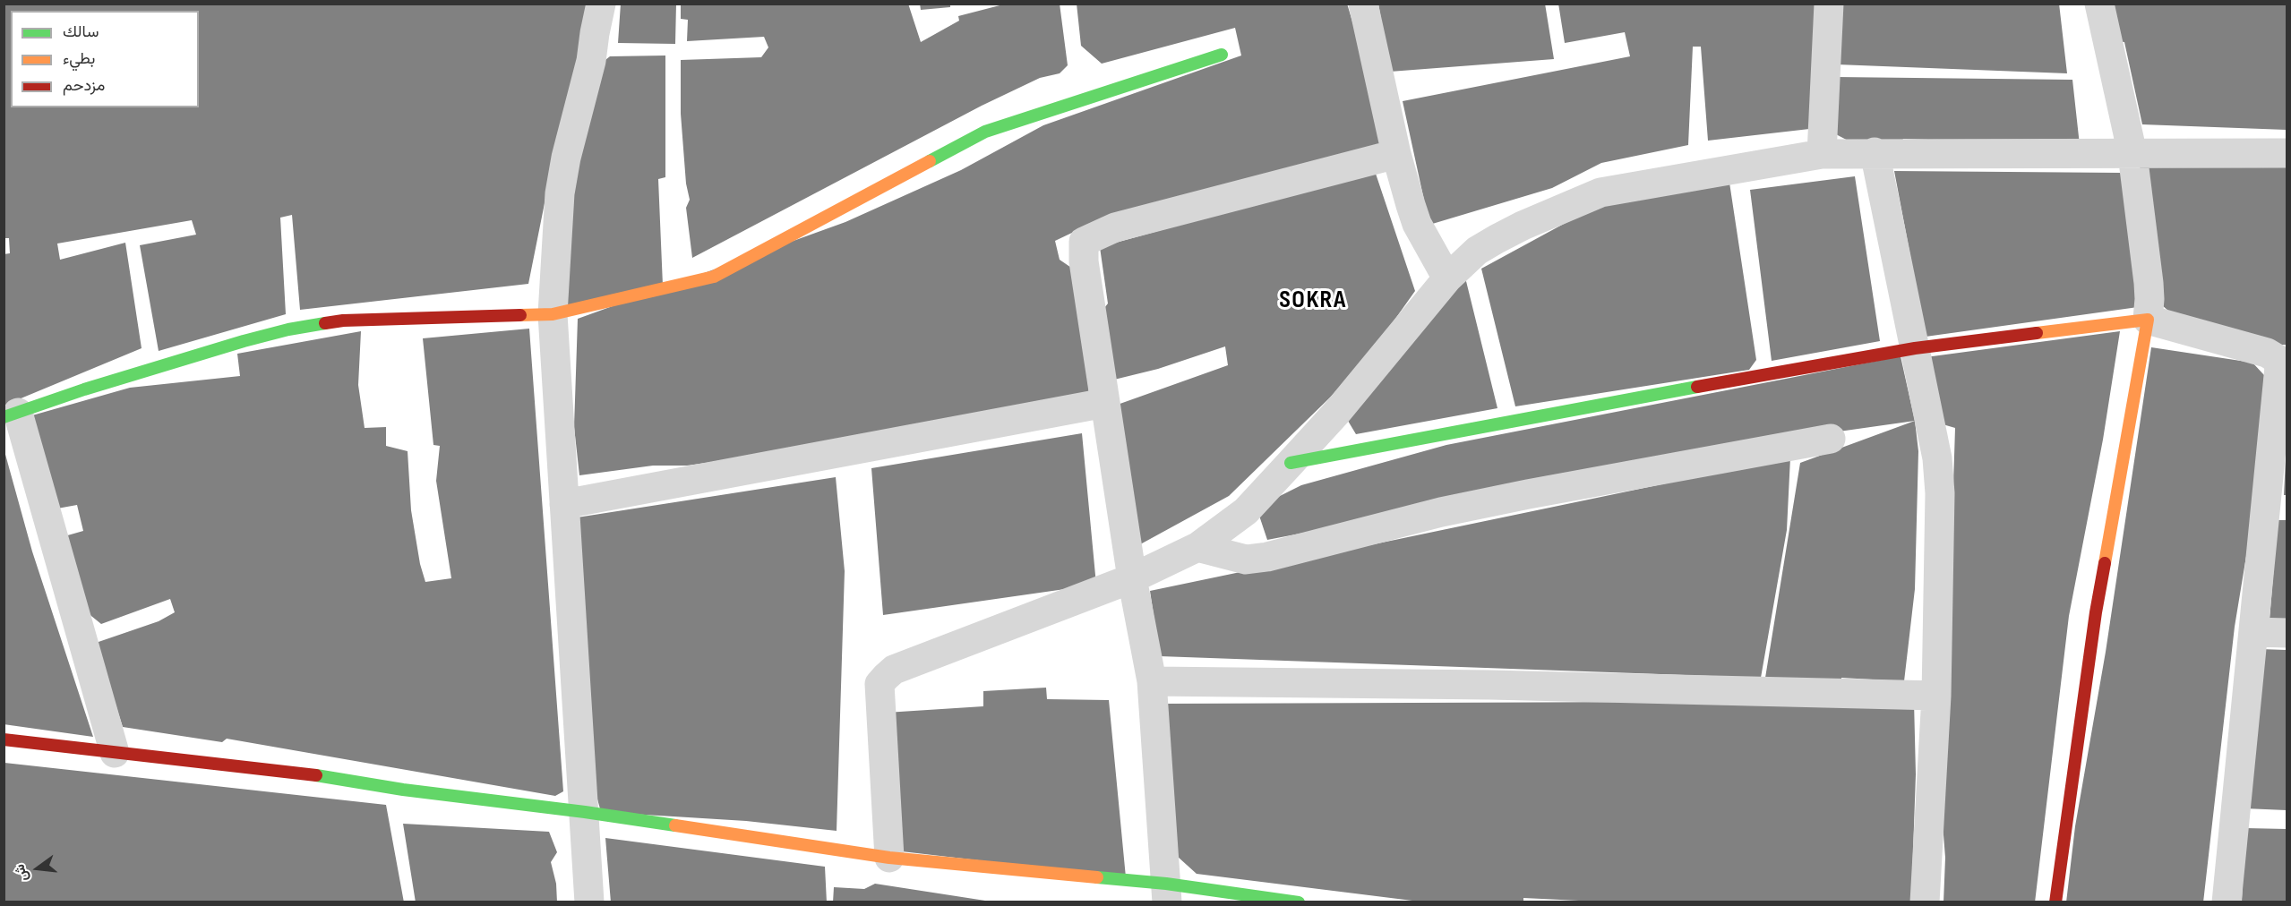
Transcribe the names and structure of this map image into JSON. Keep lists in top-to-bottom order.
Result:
{
  "districts": ["SOKRA"],
  "legend": ["سالك", "بطيء", "مزدحم"],
  "north": "left"
}
